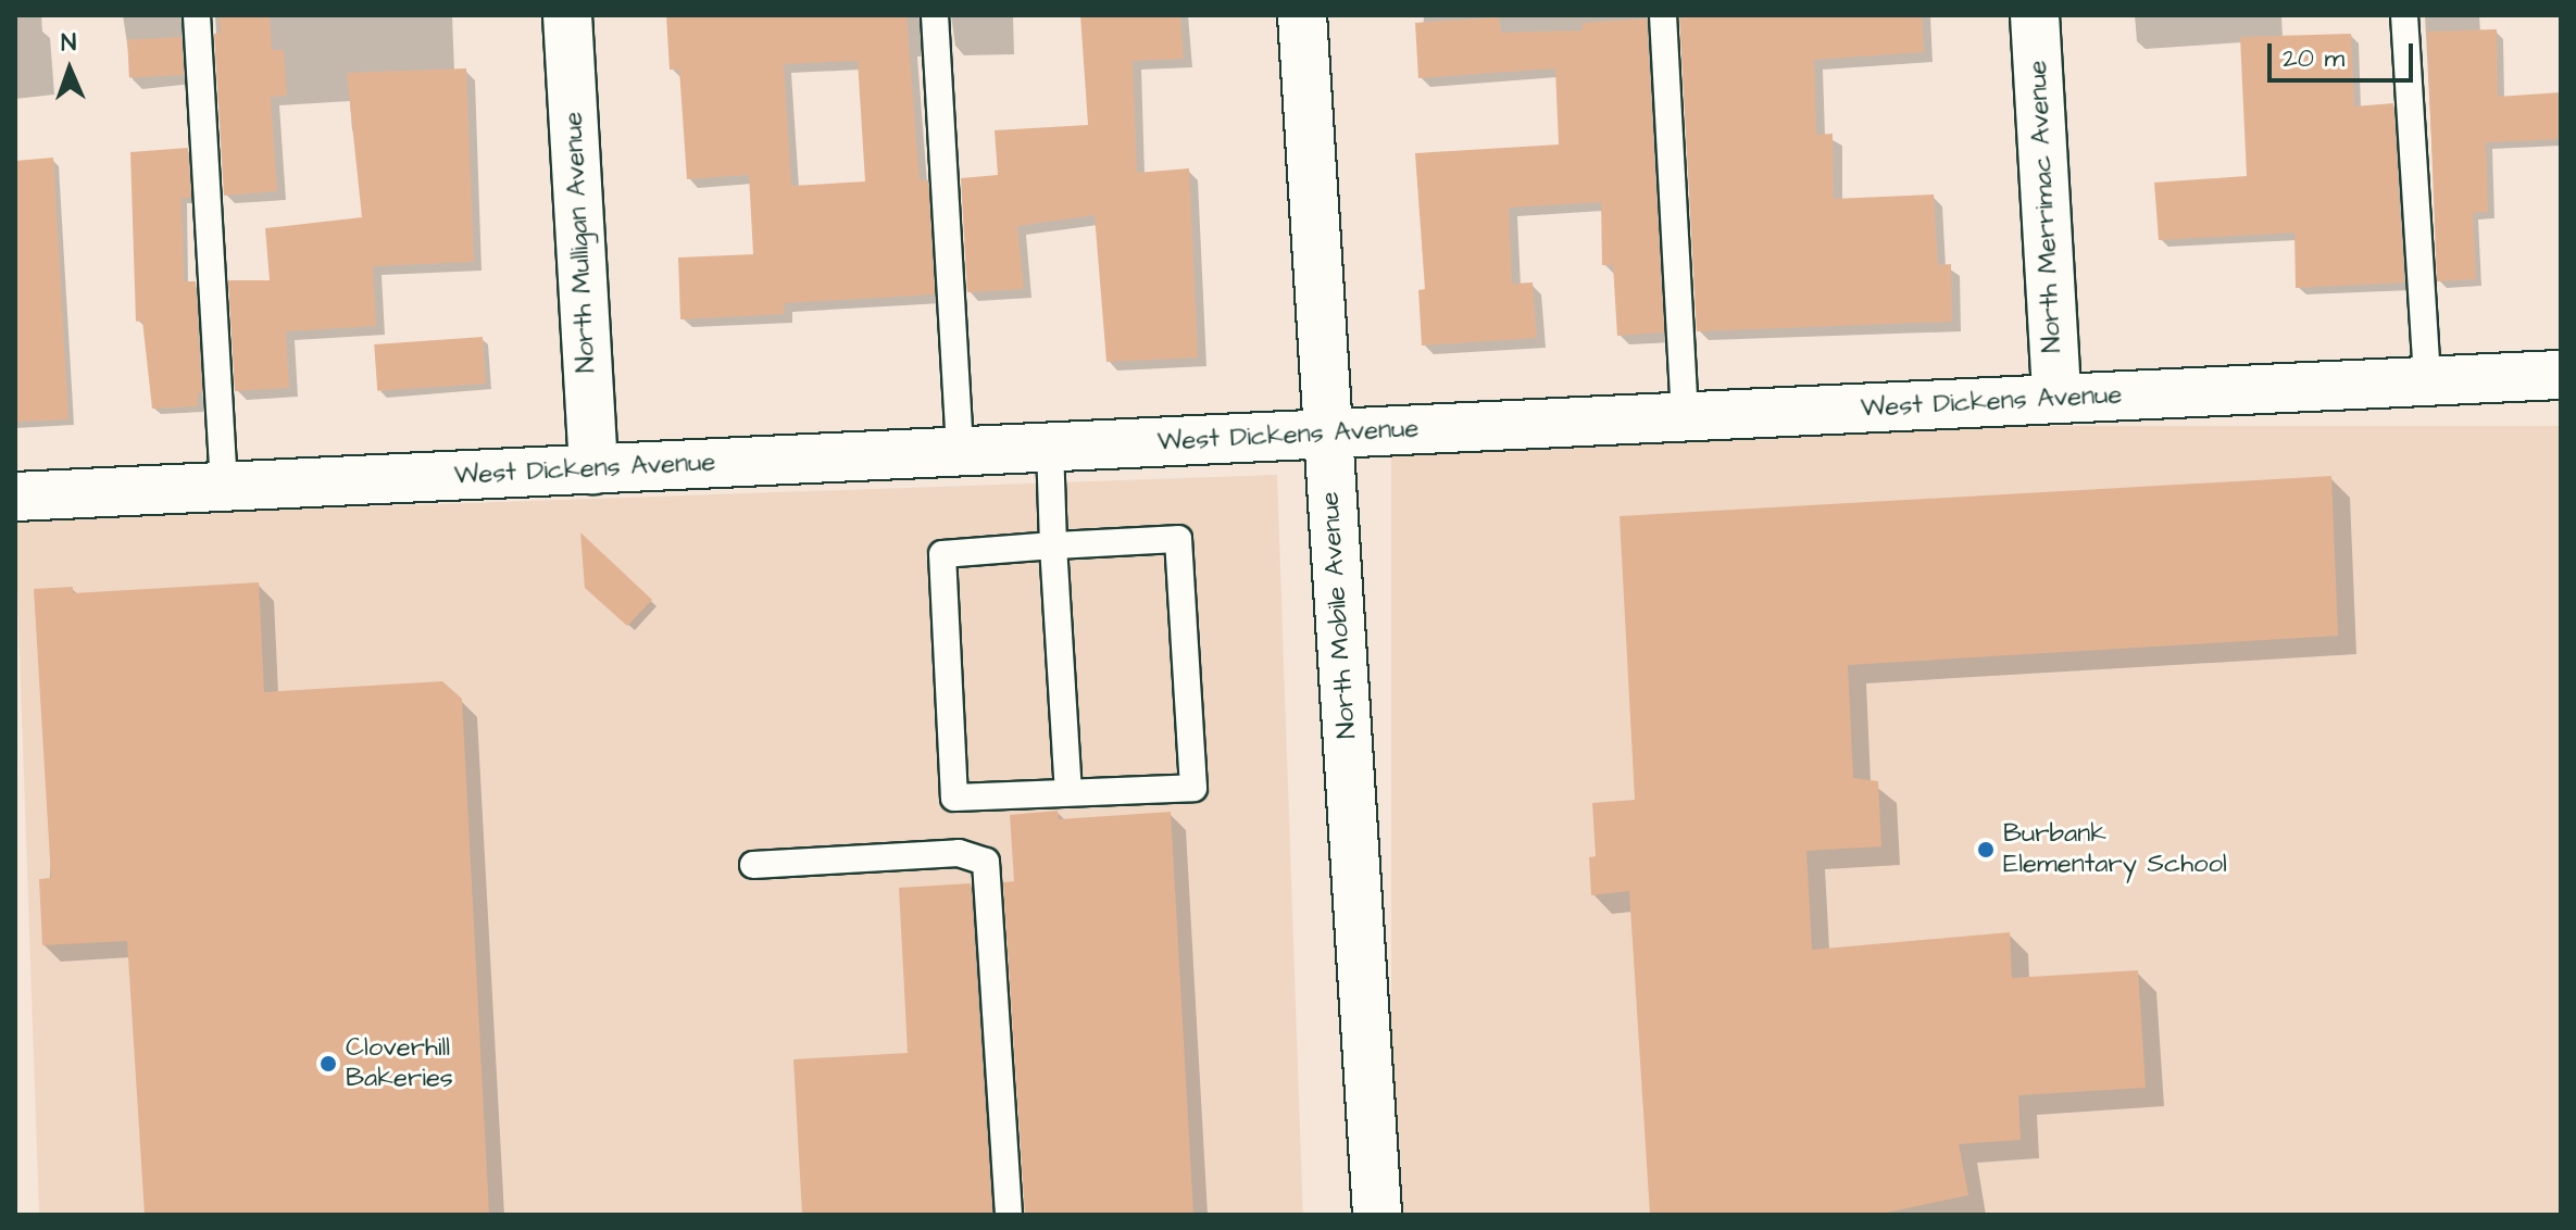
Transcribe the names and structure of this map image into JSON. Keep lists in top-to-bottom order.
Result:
{
  "streets": {
    "street": [
      "North Merrimac Avenue",
      "North Mulligan Avenue",
      "West Dickens Avenue",
      "North Mobile Avenue"
    ]
  },
  "crossings": [
    ["North Merrimac Avenue", "West Dickens Avenue"],
    ["North Mulligan Avenue", "West Dickens Avenue"],
    ["West Dickens Avenue", "North Mobile Avenue"]
  ],
  "places": ["Burbank Elementary School", "Cloverhill Bakeries"],
  "scale_bar": "20 m",
  "north": "top"
}
